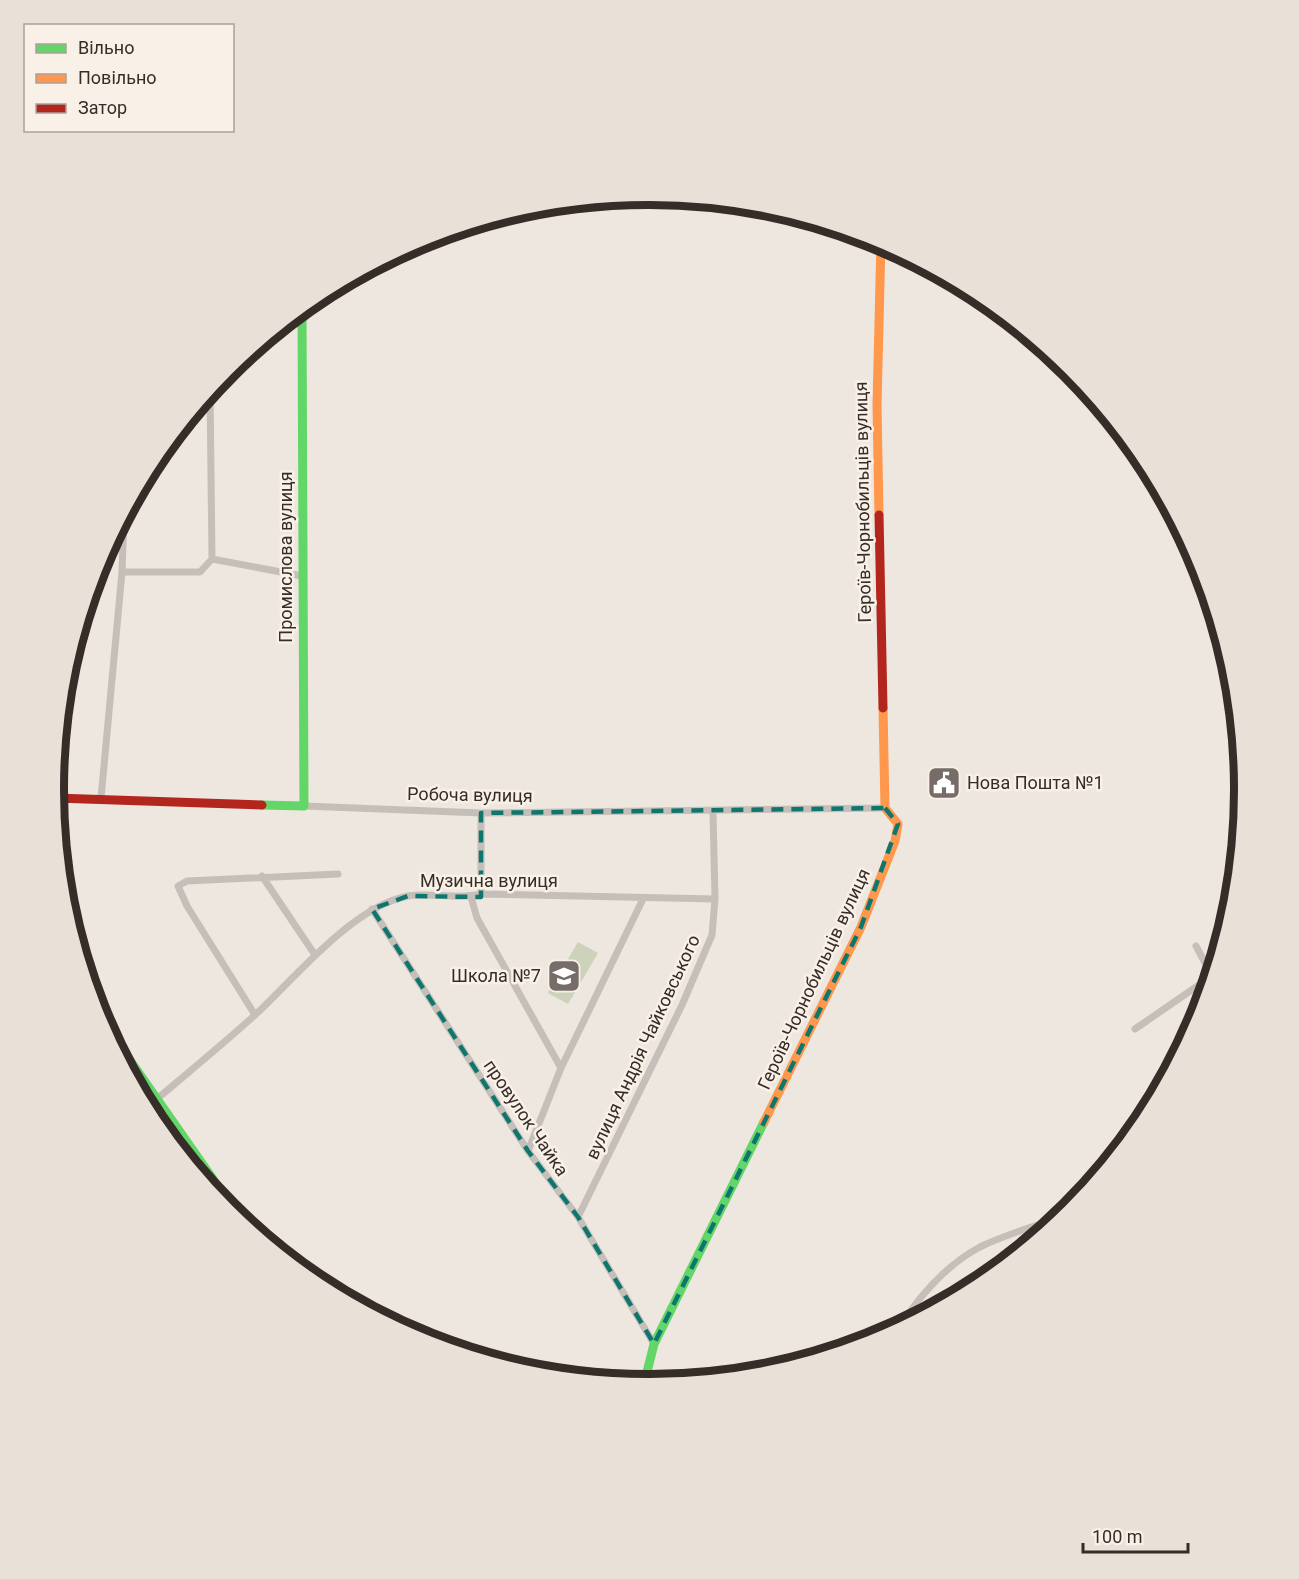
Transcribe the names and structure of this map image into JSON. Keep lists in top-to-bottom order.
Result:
{
  "streets": {
    "street": [
      "Героїв-Чорнобильців вулиця",
      "Промислова вулиця",
      "Робоча вулиця",
      "Музична вулиця",
      "вулиця Андрія Чайковського",
      "провулок Чайка"
    ]
  },
  "crossings": [
    ["Героїв-Чорнобильців вулиця", "Робоча вулиця"],
    ["Героїв-Чорнобильців вулиця", "провулок Чайка"],
    ["Промислова вулиця", "Робоча вулиця"],
    ["Робоча вулиця", "вулиця Андрія Чайковського"],
    ["Музична вулиця", "вулиця Андрія Чайковського"],
    ["Музична вулиця", "провулок Чайка"],
    ["вулиця Андрія Чайковського", "провулок Чайка"]
  ],
  "places": {
    "public building": ["Нова Пошта №1"],
    "school or university": ["Школа №7"]
  },
  "legend": ["Вільно", "Повільно", "Затор"],
  "scale_bar": "100 m"
}
